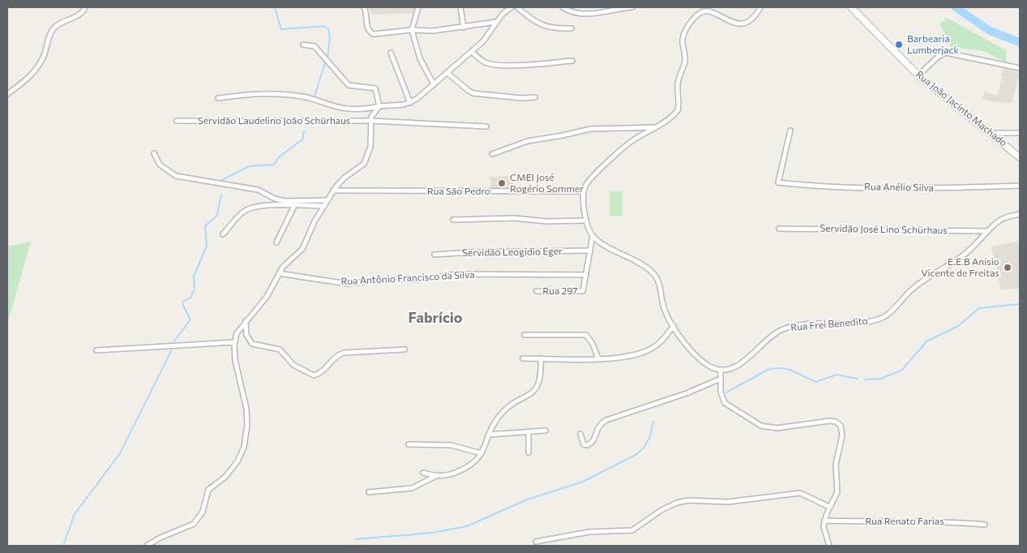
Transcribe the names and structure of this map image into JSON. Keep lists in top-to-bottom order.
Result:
{
  "streets": {
    "main road": ["Rua João Jacinto Machado"],
    "street": [
      "Servidão Laudelino João Schürhaus",
      "Rua Anélio Silva",
      "Rua São Pedro",
      "Servidão José Lino Schürhaus",
      "Servidão Leogídio Eger",
      "Rua Antônio Francisco da Silva",
      "Rua 297",
      "Rua Frei Benedito",
      "Rua Renato Farias"
    ]
  },
  "crossings": [
    ["Servidão José Lino Schürhaus", "Rua Frei Benedito"],
    ["Rua Antônio Francisco da Silva", "Rua 297"]
  ],
  "districts": ["Fabrício"],
  "places": ["Barbearia Lumberjack", "CMEI José Rogério Sommer", "E.E.B Anísio Vicente de Freitas"]
}
